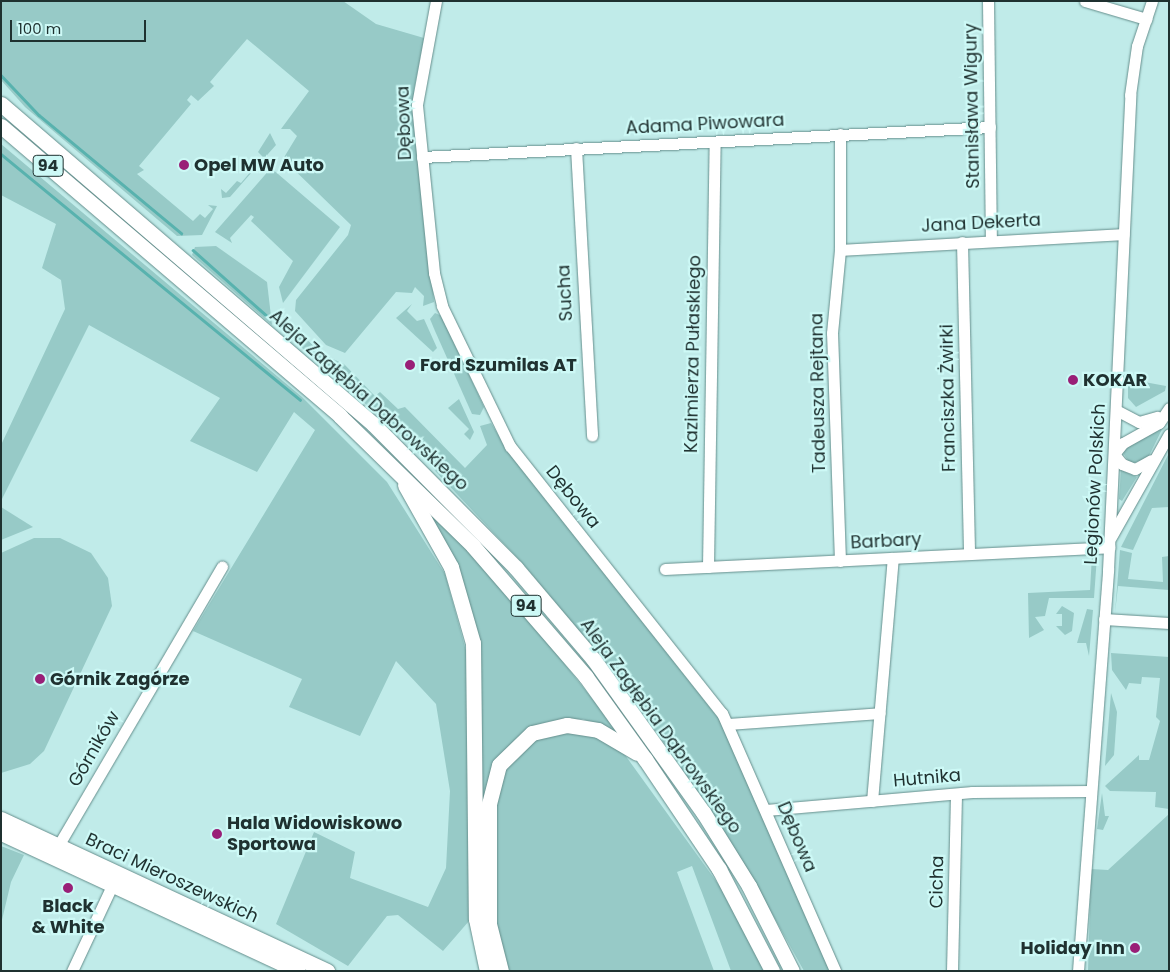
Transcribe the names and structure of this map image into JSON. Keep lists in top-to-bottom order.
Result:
{
  "streets": {
    "main road": ["94", "Aleja Zagłębia Dąbrowskiego", "Braci Mieroszewskich"],
    "street": [
      "Stanisława Wigury",
      "Dębowa",
      "Adama Piwowara",
      "Jana Dekerta",
      "Sucha",
      "Kazimierza Pułaskiego",
      "Tadeusza Rejtana",
      "Franciszka Żwirki",
      "Legionów Polskich",
      "Barbary",
      "Górników",
      "Hutnika",
      "Cicha"
    ]
  },
  "crossings": [
    ["Stanisława Wigury", "Adama Piwowara"],
    ["Stanisława Wigury", "Jana Dekerta"],
    ["Dębowa", "Adama Piwowara"],
    ["Dębowa", "Hutnika"],
    ["Adama Piwowara", "Sucha"],
    ["Adama Piwowara", "Kazimierza Pułaskiego"],
    ["Adama Piwowara", "Tadeusza Rejtana"],
    ["Jana Dekerta", "Tadeusza Rejtana"],
    ["Jana Dekerta", "Franciszka Żwirki"],
    ["Jana Dekerta", "Legionów Polskich"],
    ["Kazimierza Pułaskiego", "Barbary"],
    ["Tadeusza Rejtana", "Barbary"],
    ["Franciszka Żwirki", "Barbary"],
    ["Legionów Polskich", "Barbary"],
    ["Legionów Polskich", "Hutnika"],
    ["Górników", "Braci Mieroszewskich"],
    ["Hutnika", "Cicha"]
  ],
  "places": [
    "Opel MW Auto",
    "Ford Szumilas AT",
    "KOKAR",
    "Górnik Zagórze",
    "Hala Widowiskowo Sportowa",
    "Black & White",
    "Holiday Inn"
  ],
  "scale_bar": "100 m"
}
